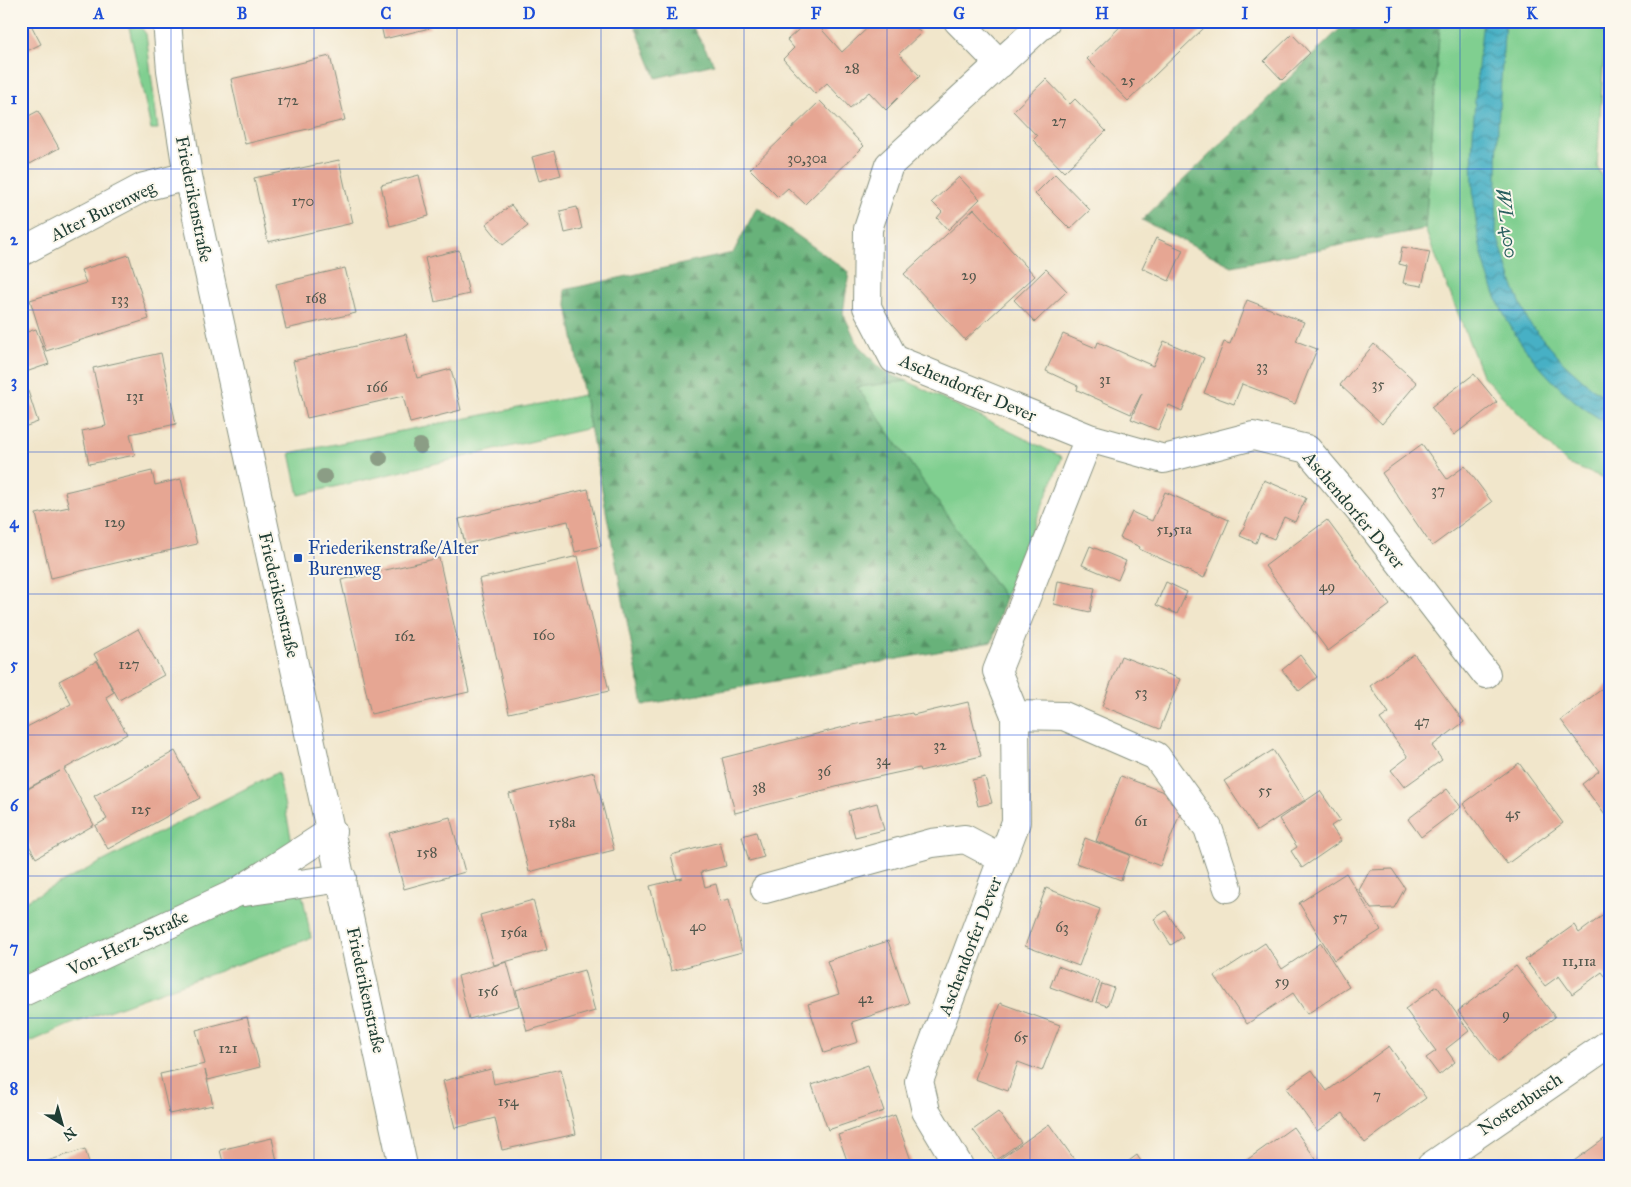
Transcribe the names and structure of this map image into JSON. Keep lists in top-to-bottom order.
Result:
{
  "streets": {
    "street": [
      "Friederikenstraße",
      "Alter Burenweg",
      "Aschendorfer Dever",
      "Von-Herz-Straße",
      "Nostenbusch"
    ]
  },
  "crossings": [
    ["Friederikenstraße", "Alter Burenweg"]
  ],
  "water": ["WL 400"],
  "places": {
    "transit": ["Friederikenstraße/Alter Burenweg"]
  },
  "house_numbers": [
    "28",
    "25",
    "172",
    "27",
    "30,30a",
    "170",
    "29",
    "168",
    "133",
    "33",
    "31",
    "35",
    "166",
    "131",
    "37",
    "129",
    "51,51a",
    "49",
    "160",
    "162",
    "127",
    "53",
    "47",
    "32",
    "34",
    "36",
    "38",
    "55",
    "125",
    "45",
    "61",
    "158a",
    "158",
    "57",
    "40",
    "63",
    "156a",
    "11,11a",
    "59",
    "156",
    "42",
    "9",
    "65",
    "121",
    "7",
    "154"
  ],
  "north": "bottom right",
  "grid": {
    "columns": [
      "A",
      "B",
      "C",
      "D",
      "E",
      "F",
      "G",
      "H",
      "I",
      "J",
      "K"
    ],
    "rows": [
      "1",
      "2",
      "3",
      "4",
      "5",
      "6",
      "7",
      "8"
    ]
  }
}
